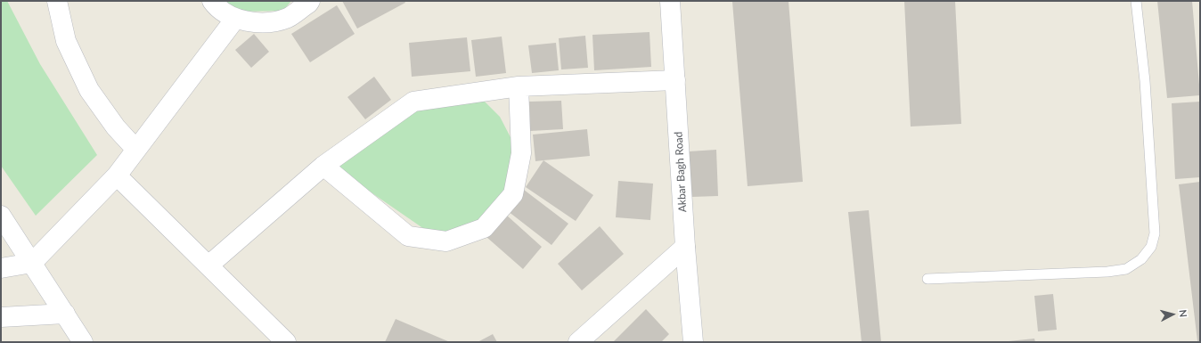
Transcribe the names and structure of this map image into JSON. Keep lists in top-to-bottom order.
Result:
{
  "streets": {
    "street": ["Akbar Bagh Road"]
  },
  "north": "right"
}
